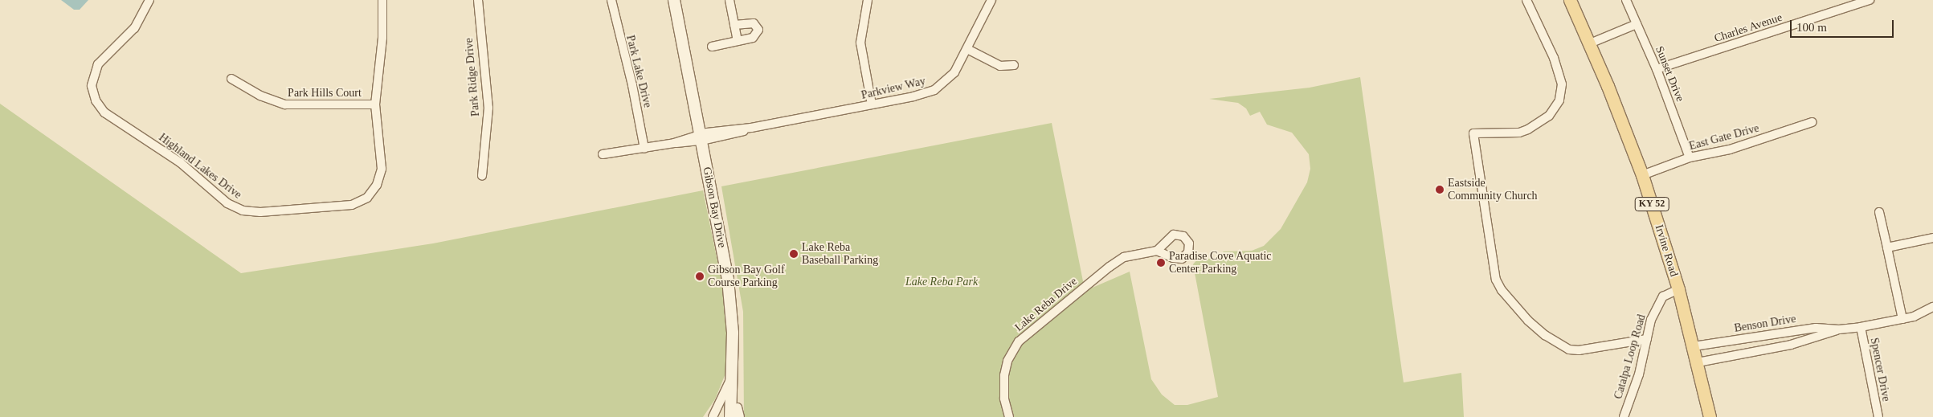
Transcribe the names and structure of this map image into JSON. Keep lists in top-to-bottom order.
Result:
{
  "streets": {
    "main road": ["KY 52", "Irvine Road"],
    "street": [
      "Charles Avenue",
      "Park Lake Drive",
      "Sunset Drive",
      "Park Ridge Drive",
      "Parkview Way",
      "Park Hills Court",
      "East Gate Drive",
      "Highland Lakes Drive",
      "Gibson Bay Drive",
      "Lake Reba Drive",
      "Benson Drive",
      "Catalpa Loop Road",
      "Spencer Drive"
    ]
  },
  "crossings": [
    ["Charles Avenue", "Sunset Drive"],
    ["Park Lake Drive", "Parkview Way"],
    ["Sunset Drive", "East Gate Drive"],
    ["Parkview Way", "Gibson Bay Drive"],
    ["Park Hills Court", "Highland Lakes Drive"],
    ["East Gate Drive", "Irvine Road"],
    ["Irvine Road", "Benson Drive"],
    ["Irvine Road", "Catalpa Loop Road"],
    ["Benson Drive", "Spencer Drive"]
  ],
  "parks": ["Lake Reba Park"],
  "places": [
    "Eastside Community Church",
    "Lake Reba Baseball Parking",
    "Paradise Cove Aquatic Center Parking",
    "Gibson Bay Golf Course Parking"
  ],
  "scale_bar": "100 m"
}
